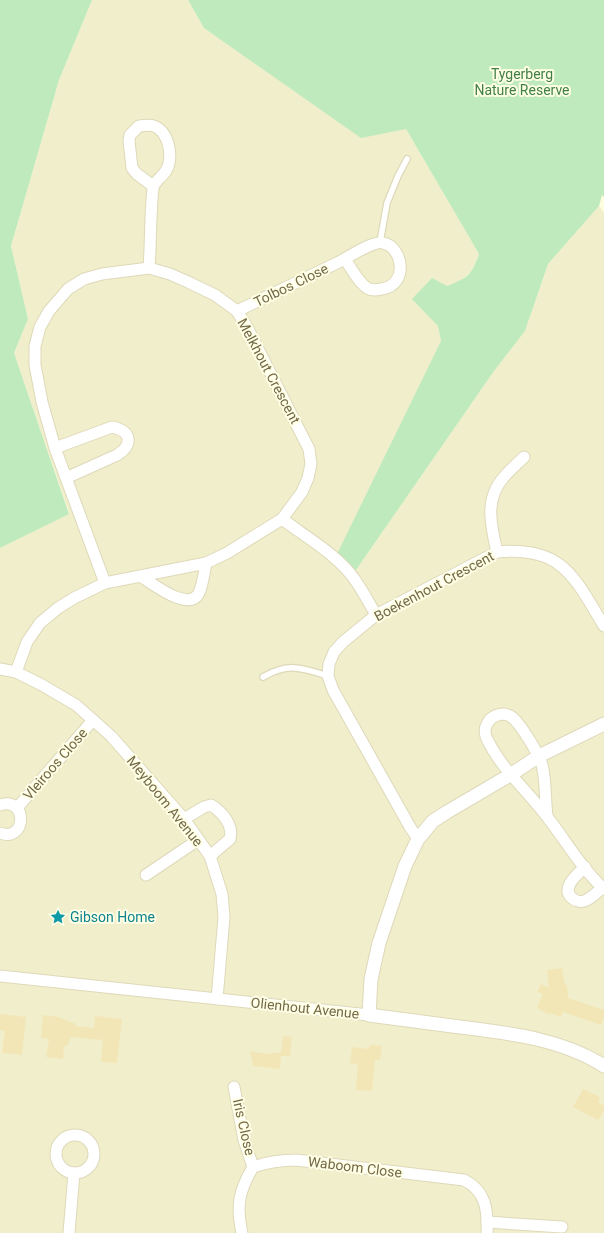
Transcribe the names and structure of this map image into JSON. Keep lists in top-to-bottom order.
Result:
{
  "streets": {
    "street": [
      "Tolbos Close",
      "Melkhout Crescent",
      "Boekenhout Crescent",
      "Vleiroos Close",
      "Meyboom Avenue",
      "Olienhout Avenue",
      "Iris Close",
      "Waboom Close"
    ]
  },
  "crossings": [
    ["Tolbos Close", "Melkhout Crescent"],
    ["Melkhout Crescent", "Meyboom Avenue"],
    ["Vleiroos Close", "Meyboom Avenue"],
    ["Meyboom Avenue", "Olienhout Avenue"],
    ["Iris Close", "Waboom Close"]
  ],
  "parks": ["Tygerberg Nature Reserve"],
  "places": {
    "place": ["Gibson Home"]
  }
}
